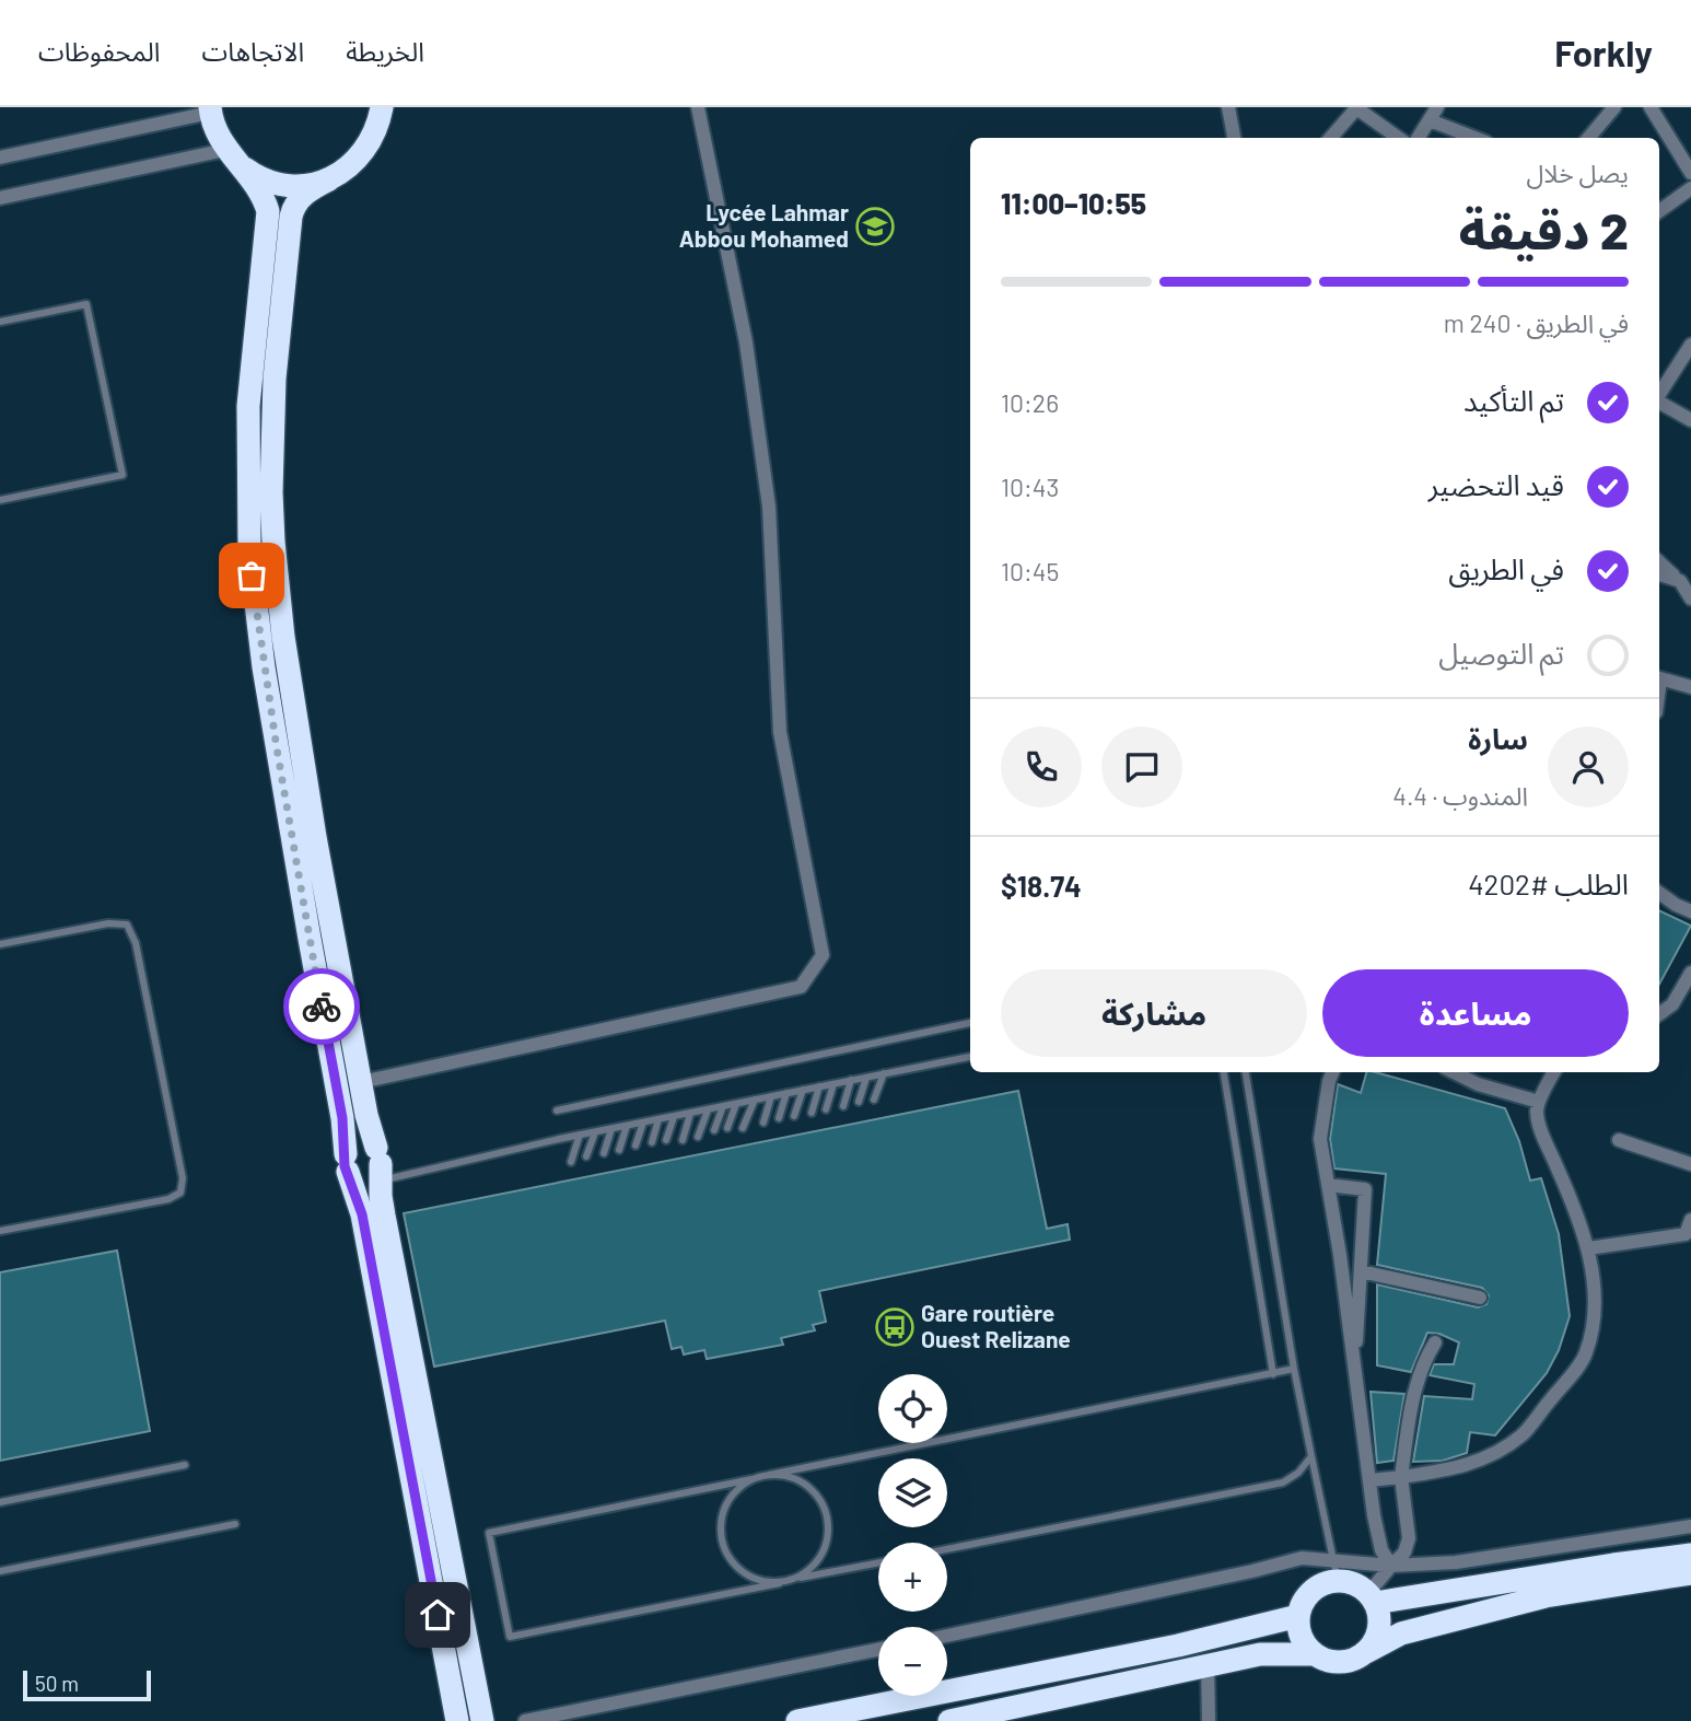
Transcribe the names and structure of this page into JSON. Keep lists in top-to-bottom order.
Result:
{
  "places": {
    "school or university": ["Lycée Lahmar Abbou Mohamed"],
    "bus stop": ["Gare routière Ouest Relizane"]
  },
  "scale_bar": "50 m",
  "page": {
    "header": "Forkly",
    "nav": ["الخريطة", "الاتجاهات", "المحفوظات"],
    "heading": ["2 دقيقة", "يصل خلال", "10:55–11:00"],
    "panel": [
      "سارة",
      "المندوب · 4.4",
      "الطلب #4202",
      "$18.74"
    ],
    "bar": "في الطريق · 240 m",
    "list": [
      ["تم التأكيد", "10:26"],
      ["قيد التحضير", "10:43"],
      ["في الطريق", "10:45"],
      "تم التوصيل"
    ],
    "buttons": ["مساعدة", "مشاركة"],
    "map_buttons": ["+", "−"],
    "scale": "50 m"
  }
}
